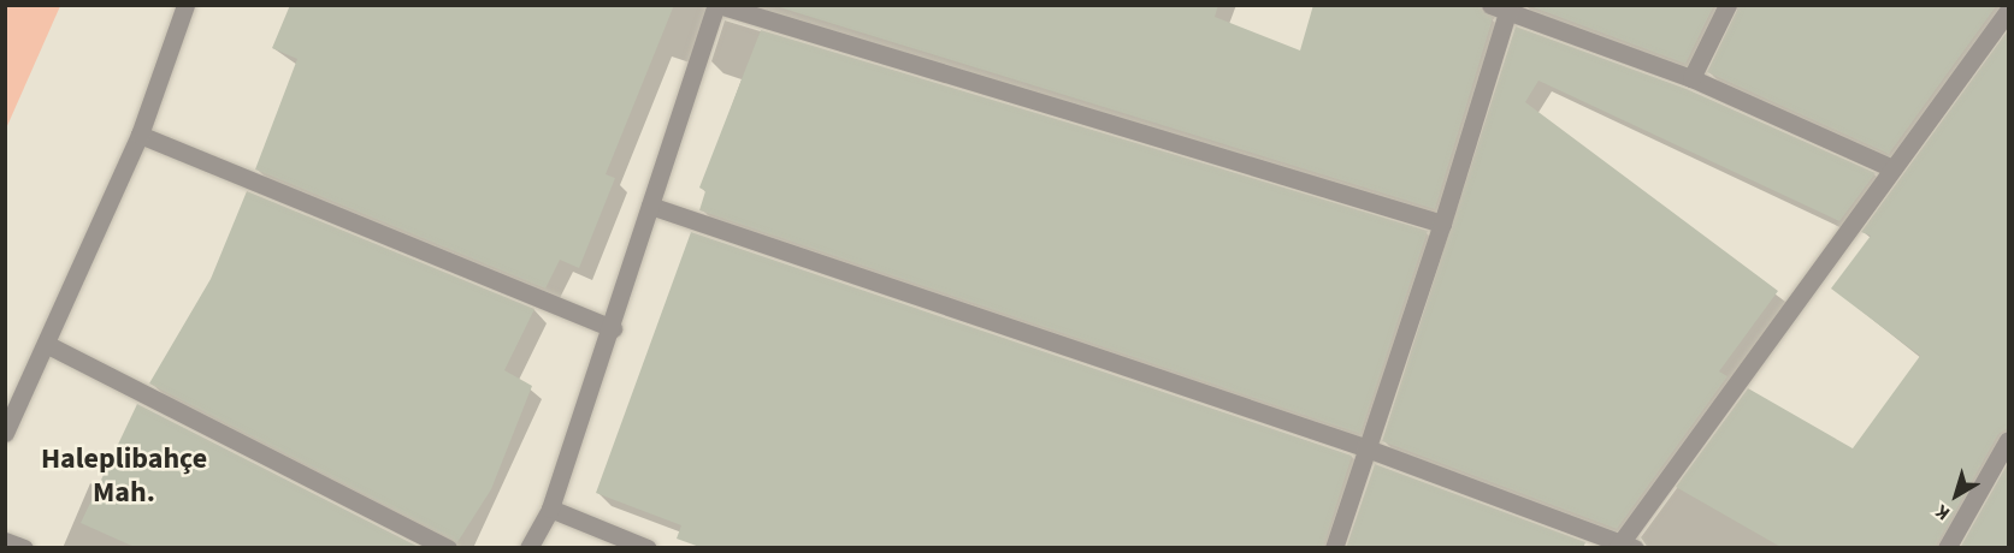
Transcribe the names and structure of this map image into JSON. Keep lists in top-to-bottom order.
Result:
{
  "districts": ["Haleplibahçe Mah."],
  "north": "bottom left"
}
